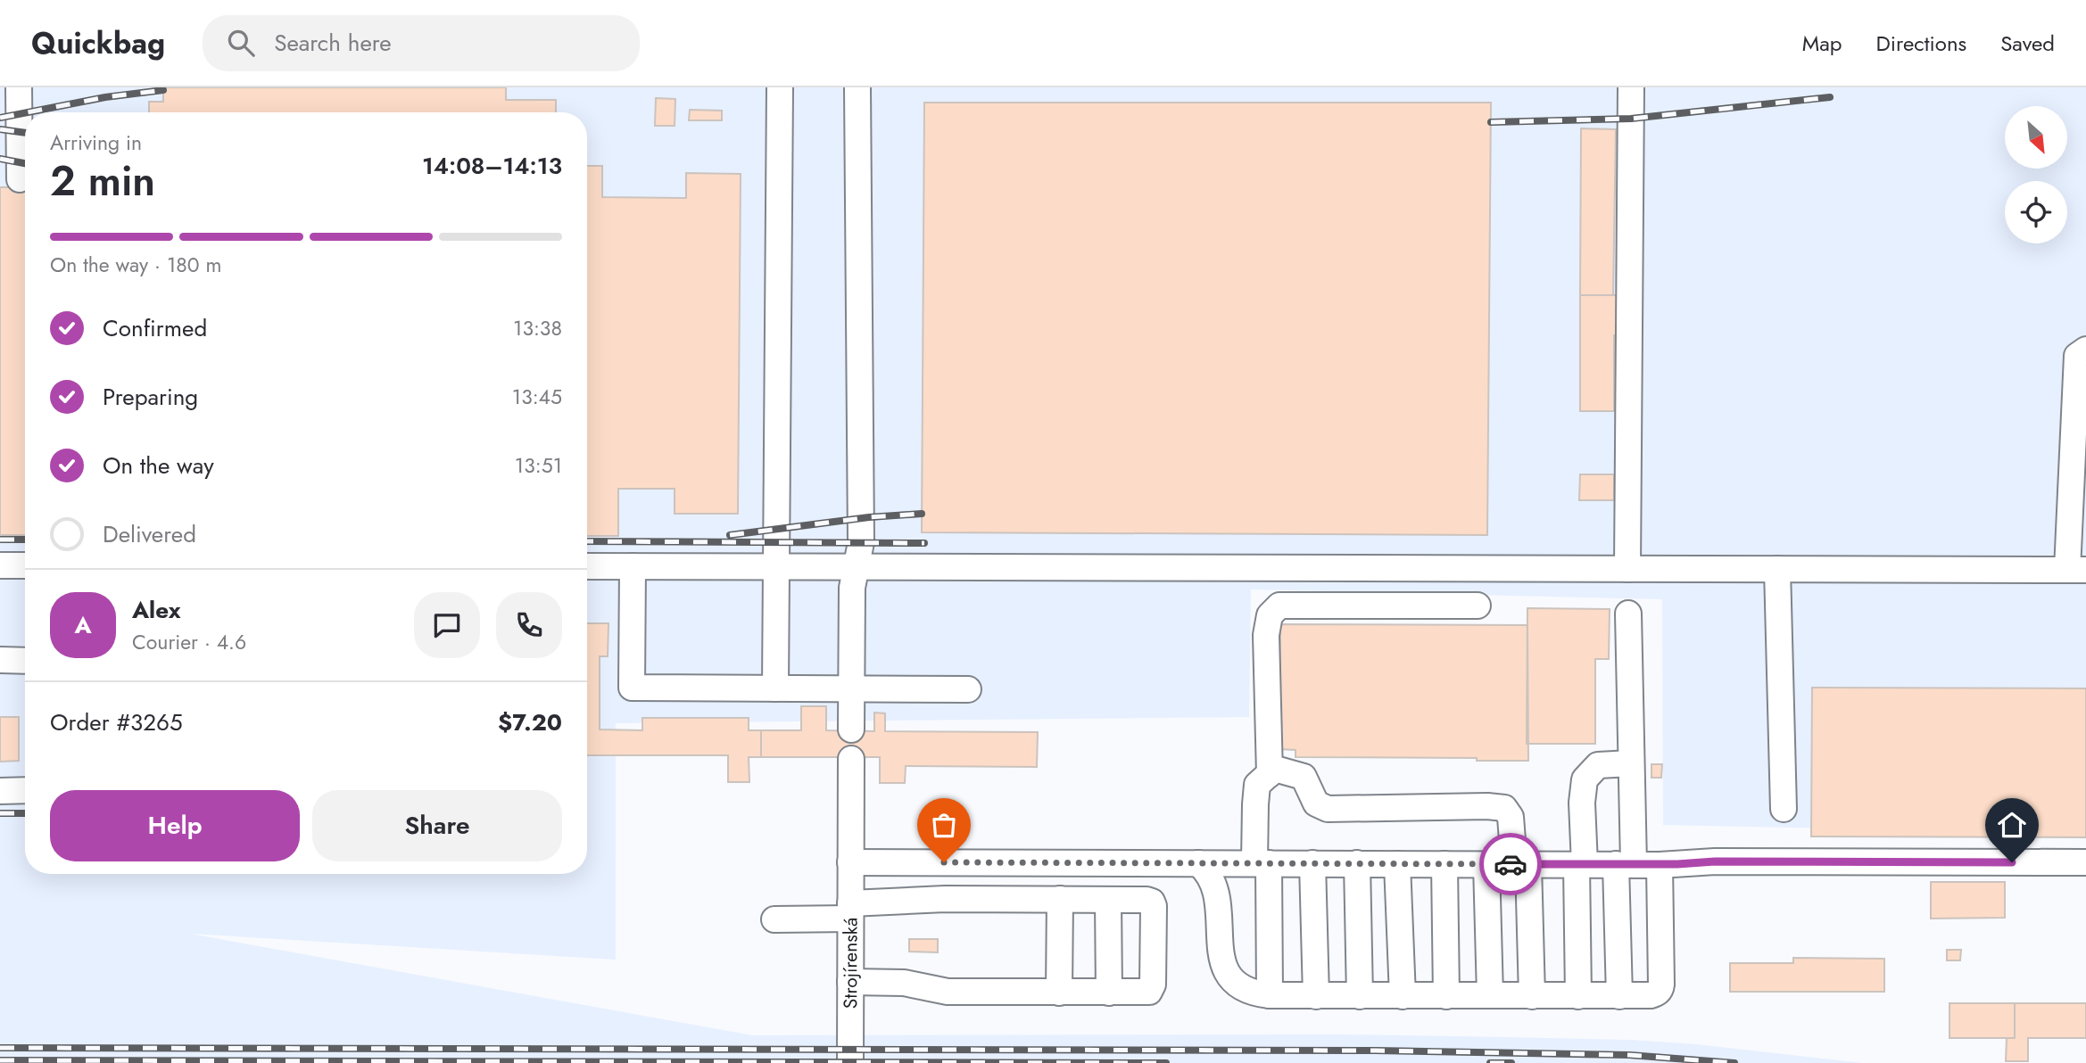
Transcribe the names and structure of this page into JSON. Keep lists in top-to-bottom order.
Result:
{
  "streets": {
    "street": ["Strojírenská"]
  },
  "north": "bottom right",
  "page": {
    "header": "Quickbag",
    "search": "Search here",
    "nav": ["Map", "Directions", "Saved"],
    "heading": ["2 min", "Arriving in", "14:08–14:13"],
    "panel": [
      "Alex",
      "Courier · 4.6",
      "Order #3265",
      "$7.20"
    ],
    "bar": "On the way · 180 m",
    "list": [
      ["Confirmed", "13:38"],
      ["Preparing", "13:45"],
      ["On the way", "13:51"],
      "Delivered"
    ],
    "round": "A",
    "buttons": ["Help", "Share"]
  }
}
